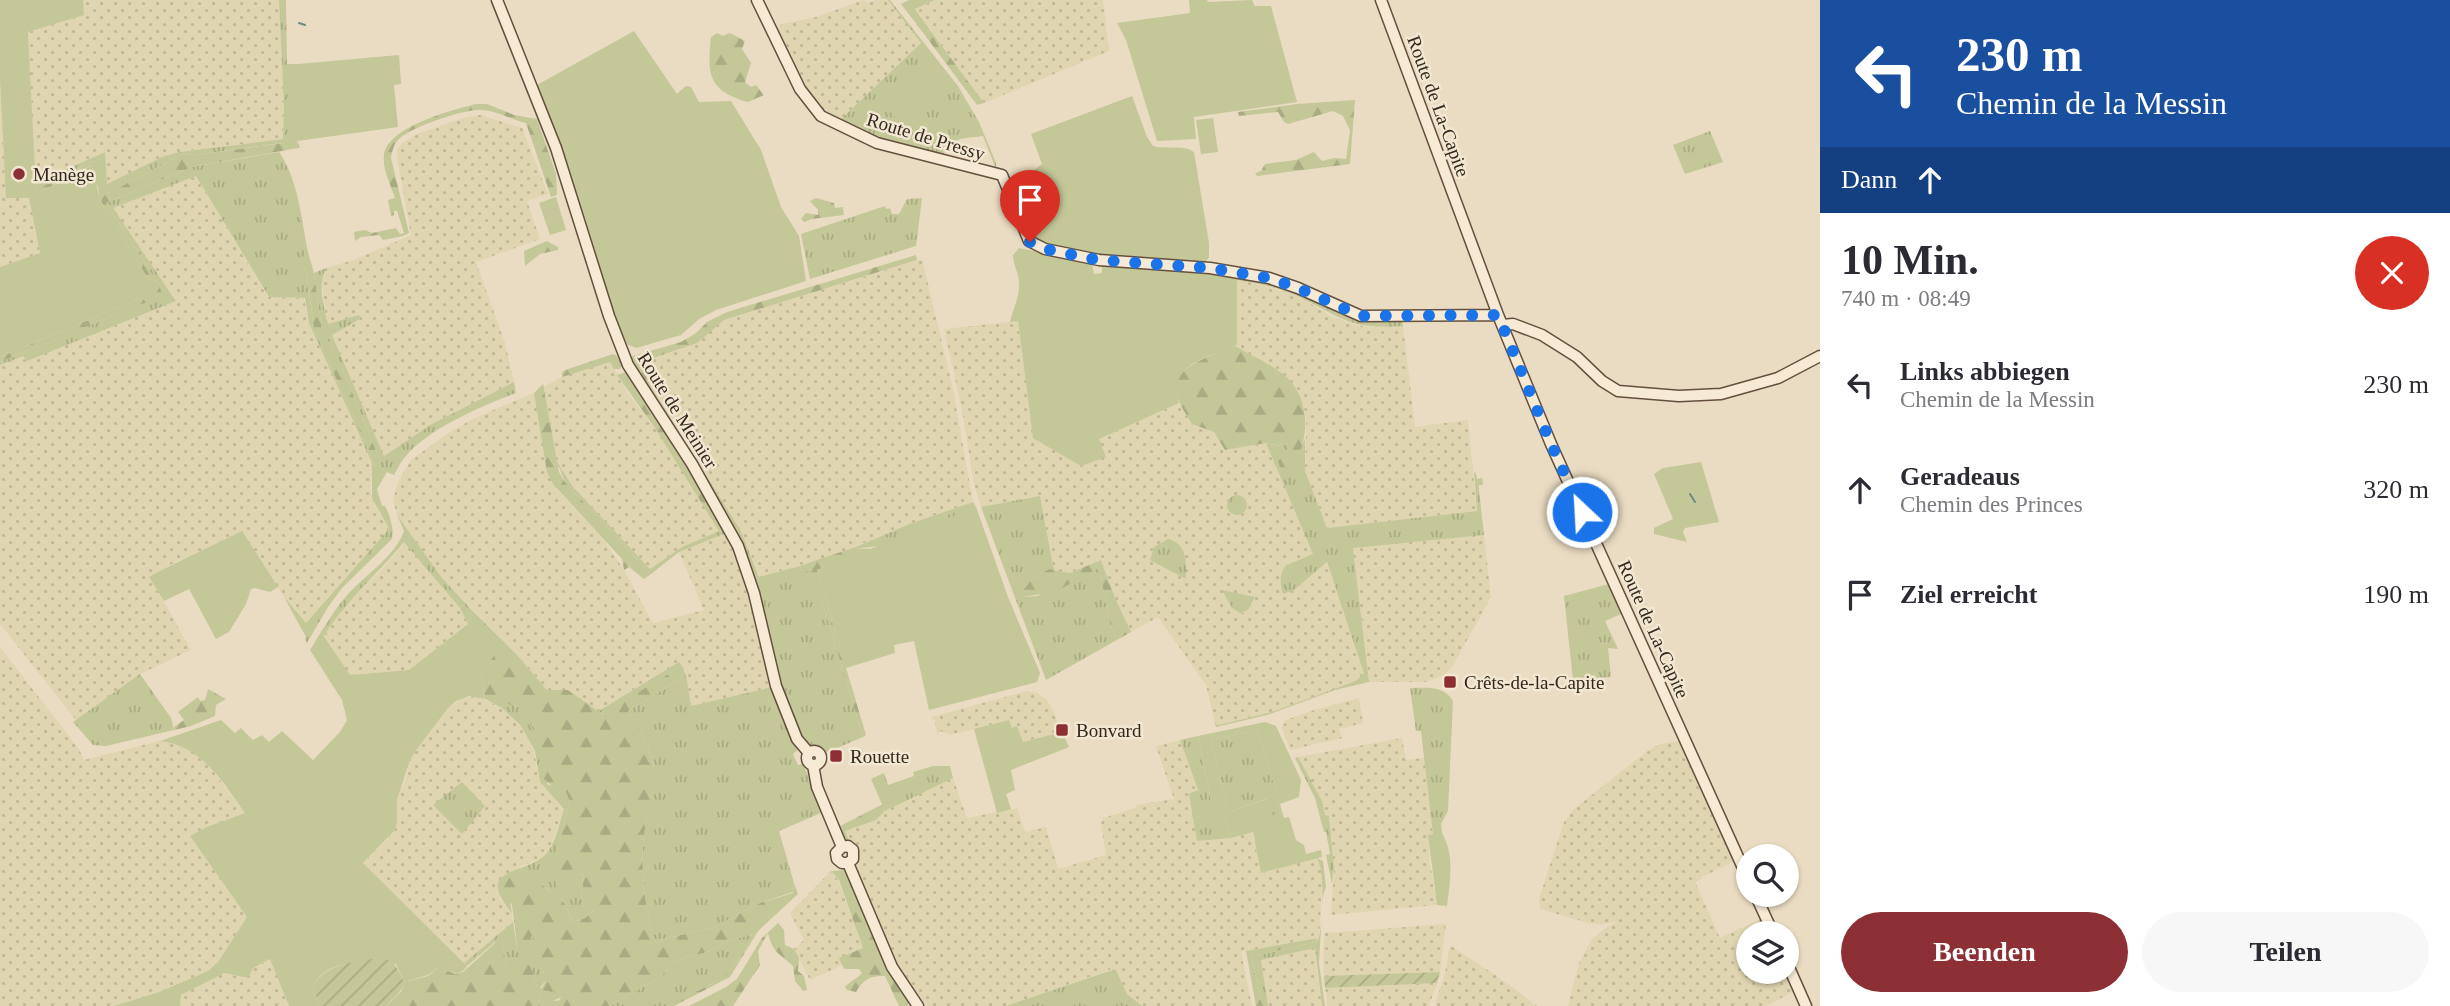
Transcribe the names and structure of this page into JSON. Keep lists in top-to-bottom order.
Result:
{
  "streets": {
    "street": ["Route de La-Capite", "Route de Pressy", "Route de Meinier"]
  },
  "crossings": [
    ["Route de La-Capite", "Route de Pressy"]
  ],
  "places": {
    "other": ["Manège"],
    "transit": ["Crêts-de-la-Capite", "Bonvard", "Rouette"]
  },
  "page": {
    "turn": ["230 m", "Chemin de la Messin"],
    "then": "Dann",
    "heading": ["10 Min.", "740 m · 08:49"],
    "list": [
      {
        "name": "Links abbiegen",
        "note": "Chemin de la Messin",
        "value": "230 m"
      },
      {
        "name": "Geradeaus",
        "note": "Chemin des Princes",
        "value": "320 m"
      },
      {
        "name": "Ziel erreicht",
        "value": "190 m"
      }
    ],
    "buttons": ["Beenden", "Teilen"]
  }
}
